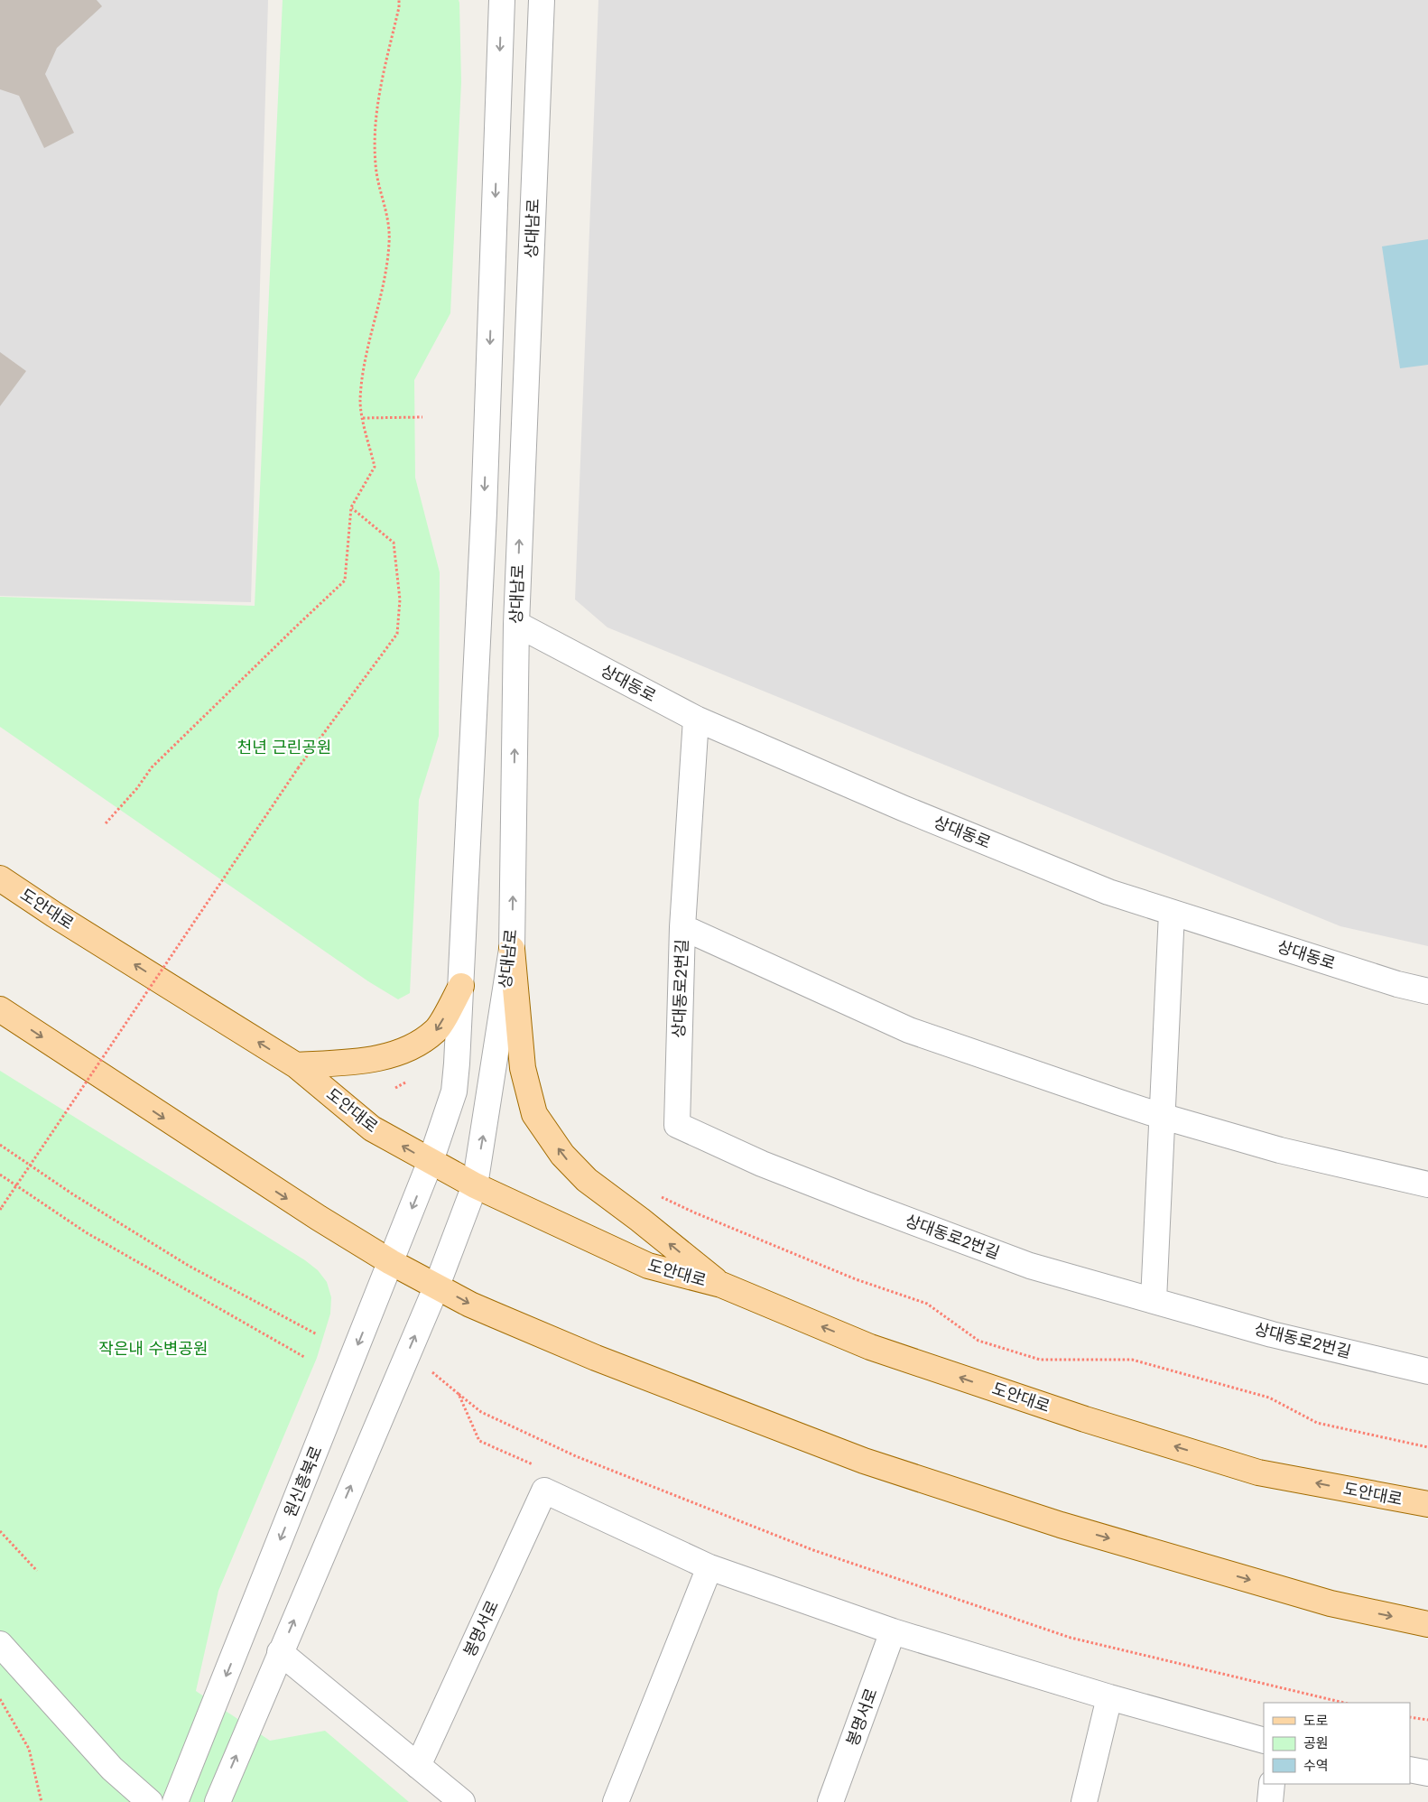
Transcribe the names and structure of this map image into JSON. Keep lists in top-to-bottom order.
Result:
{
  "streets": {
    "main road": ["도안대로"],
    "street": [
      "상대남로",
      "상대동로",
      "상대동로2번길",
      "원신흥북로",
      "봉명서로"
    ]
  },
  "crossings": [
    ["상대남로", "상대동로"],
    ["상대남로", "도안대로"],
    ["상대동로", "상대동로2번길"],
    ["도안대로", "원신흥북로"]
  ],
  "parks": ["천년 근린공원", "작은내 수변공원"],
  "legend": ["도로", "공원", "수역"]
}
